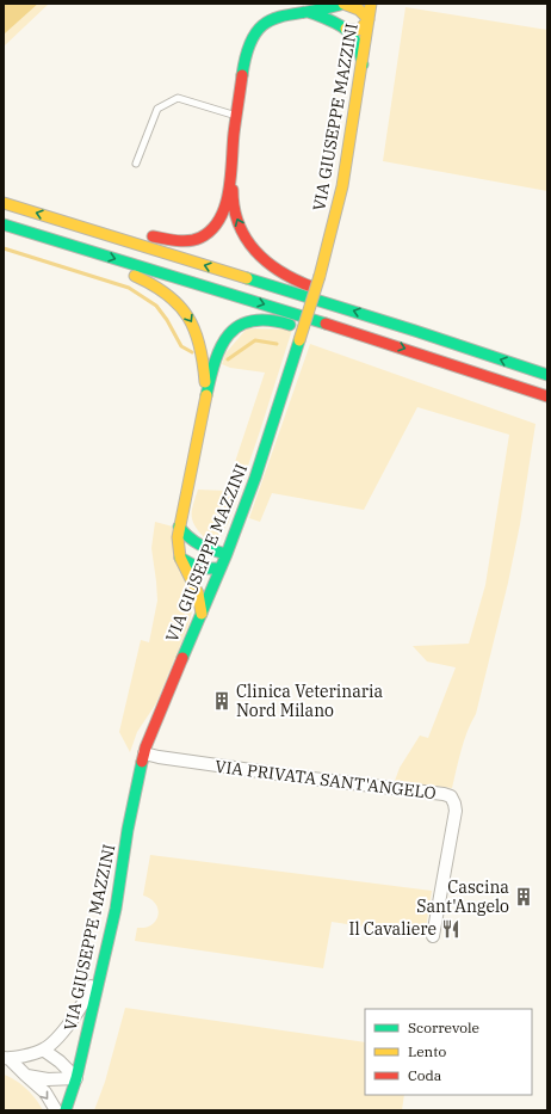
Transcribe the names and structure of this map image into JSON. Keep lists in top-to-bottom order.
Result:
{
  "streets": {
    "main road": ["VIA GIUSEPPE MAZZINI"],
    "street": ["VIA PRIVATA SANT'ANGELO"]
  },
  "crossings": [
    ["VIA GIUSEPPE MAZZINI", "VIA PRIVATA SANT'ANGELO"]
  ],
  "places": {
    "building": ["Clinica Veterinaria Nord Milano", "Cascina Sant'Angelo"],
    "restaurant": ["Il Cavaliere"]
  },
  "legend": ["Scorrevole", "Lento", "Coda"]
}
